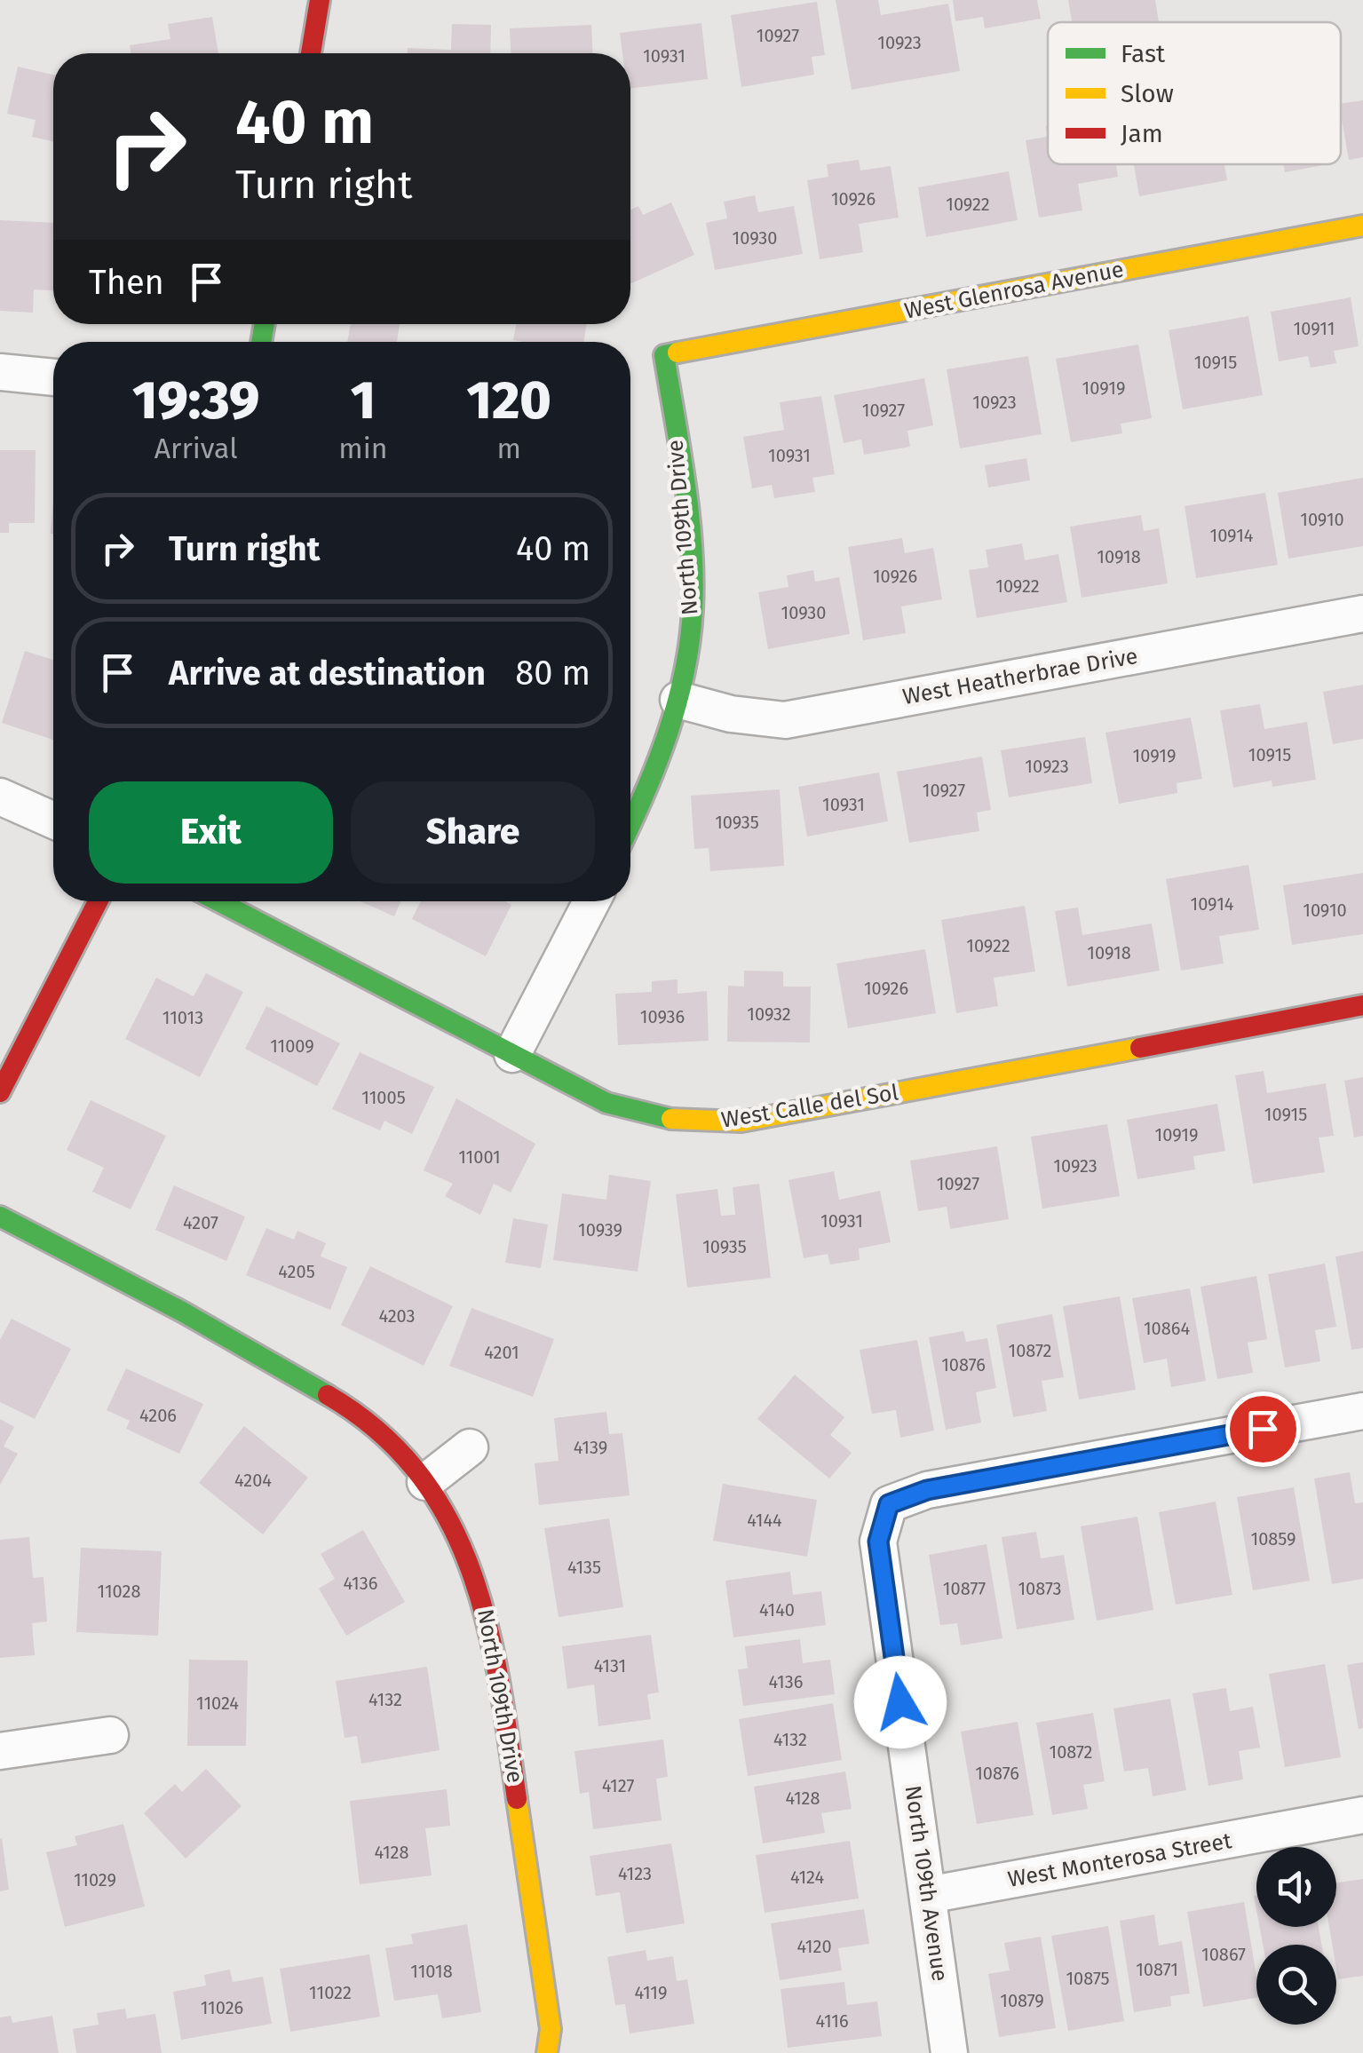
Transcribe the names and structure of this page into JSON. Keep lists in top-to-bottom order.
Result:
{
  "streets": {
    "street": [
      "West Glenrosa Avenue",
      "North 109th Drive",
      "West Heatherbrae Drive",
      "West Calle del Sol",
      "West Monterosa Street",
      "North 109th Avenue"
    ]
  },
  "crossings": [
    ["West Glenrosa Avenue", "North 109th Drive"],
    ["North 109th Drive", "West Heatherbrae Drive"],
    ["West Monterosa Street", "North 109th Avenue"]
  ],
  "house_numbers": [
    "10927",
    "10923",
    "10931",
    "10926",
    "10922",
    "10930",
    "10911",
    "10915",
    "10919",
    "10923",
    "10927",
    "10931",
    "10910",
    "10914",
    "10918",
    "10926",
    "10922",
    "10930",
    "10915",
    "10919",
    "10923",
    "10927",
    "10931",
    "10935",
    "10914",
    "10910",
    "10922",
    "10918",
    "10926",
    "10932",
    "10936",
    "11013",
    "11009",
    "11005",
    "10915",
    "10919",
    "11001",
    "10923",
    "10927",
    "10931",
    "4207",
    "10939",
    "10935",
    "4205",
    "4203",
    "10864",
    "10872",
    "4201",
    "10876",
    "4206",
    "4139",
    "4204",
    "4144",
    "10859",
    "4135",
    "4136",
    "10877",
    "10873",
    "11028",
    "4140",
    "4131",
    "4136",
    "4132",
    "11024",
    "4132",
    "10872",
    "10876",
    "4127",
    "4128",
    "4128",
    "4123",
    "4124",
    "11029",
    "4120",
    "10867",
    "10871",
    "11018",
    "10875",
    "11022",
    "4119",
    "10879",
    "11026",
    "4116"
  ],
  "legend": ["Fast", "Slow", "Jam"],
  "page": {
    "turn": ["40 m", "Turn right"],
    "then": "Then",
    "eta": [
      "19:39",
      "Arrival",
      "1",
      "min",
      "120",
      "m"
    ],
    "list": [
      {
        "name": "Turn right",
        "value": "40 m"
      },
      {
        "name": "Arrive at destination",
        "value": "80 m"
      }
    ],
    "buttons": ["Exit", "Share"]
  }
}
